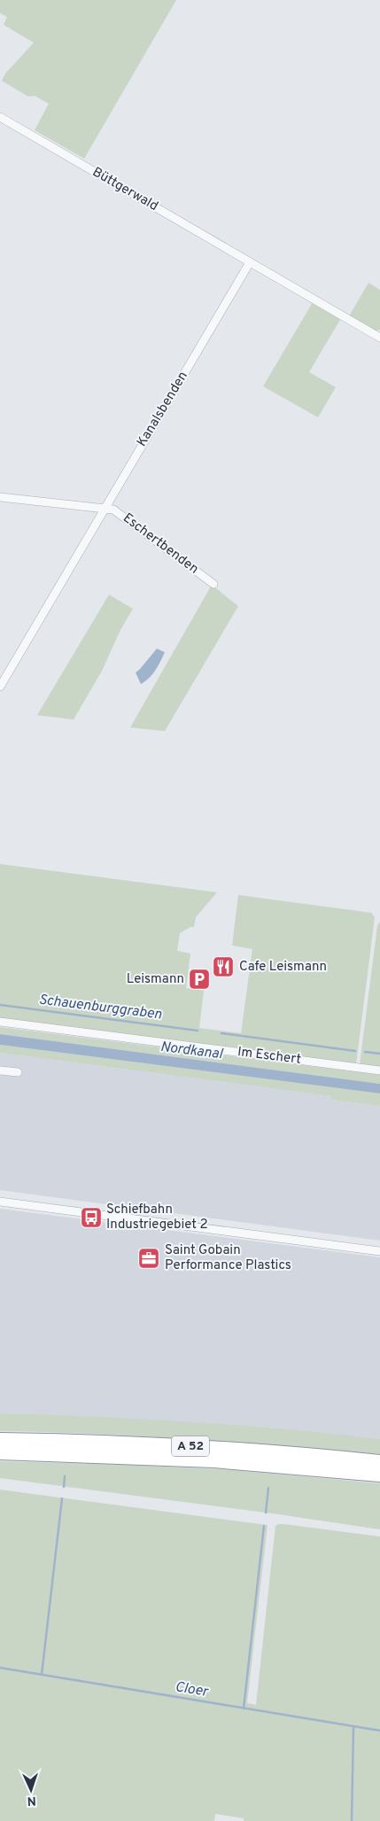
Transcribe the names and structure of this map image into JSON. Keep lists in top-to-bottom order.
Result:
{
  "streets": {
    "highway": ["A 52"],
    "street": [
      "Büttgerwald",
      "Kanalsbenden",
      "Eschertbenden",
      "Im Eschert"
    ]
  },
  "crossings": [
    ["Büttgerwald", "Kanalsbenden"],
    ["Kanalsbenden", "Eschertbenden"]
  ],
  "water": ["Schauenburggraben", "Nordkanal", "Cloer"],
  "places": {
    "restaurant": ["Cafe Leismann"],
    "parking": ["Leismann"],
    "bus stop": ["Schiefbahn Industriegebiet 2"],
    "office": ["Saint Gobain Performance Plastics"]
  },
  "north": "bottom"
}
